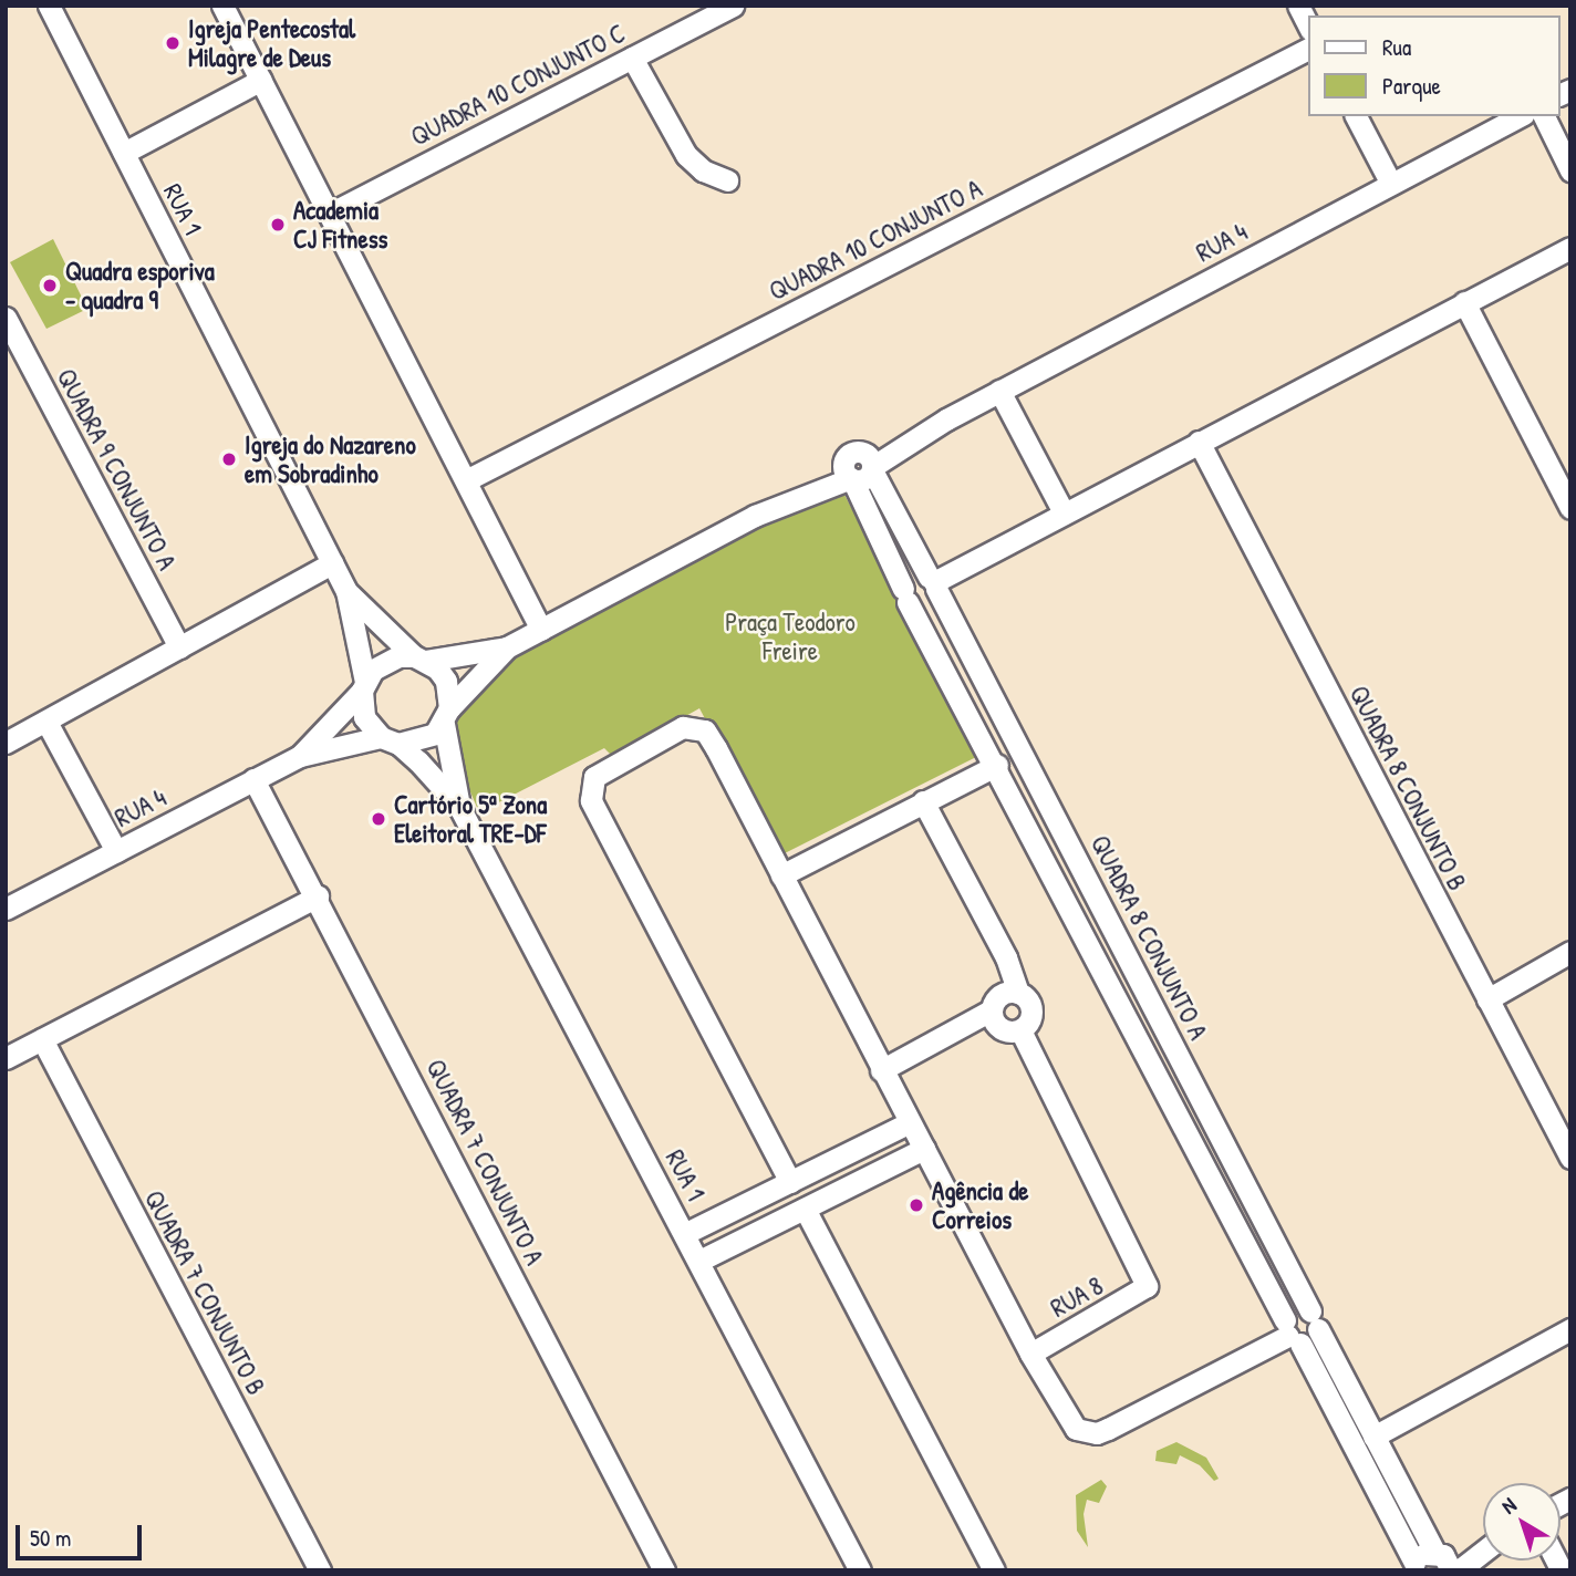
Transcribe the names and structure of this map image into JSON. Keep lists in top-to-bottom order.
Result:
{
  "streets": {
    "street": [
      "QUADRA 10 CONJUNTO C",
      "RUA 1",
      "QUADRA 10 CONJUNTO A",
      "RUA 4",
      "QUADRA 9 CONJUNTO A",
      "QUADRA 8 CONJUNTO B",
      "QUADRA 8 CONJUNTO A",
      "QUADRA 7 CONJUNTO A",
      "QUADRA 7 CONJUNTO B",
      "RUA 8"
    ]
  },
  "crossings": [
    ["RUA 4", "QUADRA 8 CONJUNTO A"],
    ["RUA 4", "QUADRA 7 CONJUNTO A"]
  ],
  "parks": ["Praça Teodoro Freire"],
  "places": [
    "Igreja Pentecostal Milagre de Deus",
    "Academia CJ Fitness",
    "Quadra esporiva - quadra 9",
    "Igreja do Nazareno em Sobradinho",
    "Cartório 5ª Zona Eleitoral TRE-DF",
    "Agência de Correios"
  ],
  "legend": ["Rua", "Parque"],
  "scale_bar": "50 m",
  "north": "top left"
}
